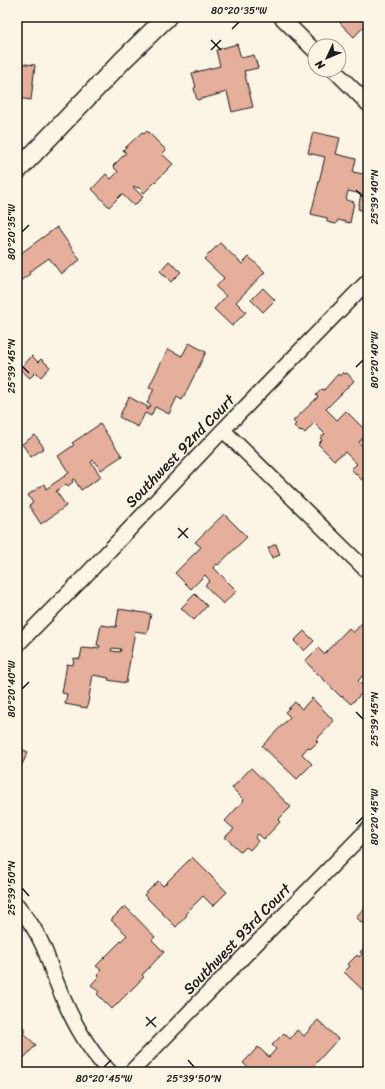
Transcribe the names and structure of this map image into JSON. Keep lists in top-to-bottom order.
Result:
{
  "streets": {
    "street": ["Southwest 92nd Court", "Southwest 93rd Court"]
  },
  "north": "bottom left",
  "coordinates": [
    "80°20'35\"W",
    "25°39'40\"N",
    "80°20'40\"W",
    "25°39'45\"N",
    "80°20'45\"W",
    "25°39'50\"N"
  ]
}
